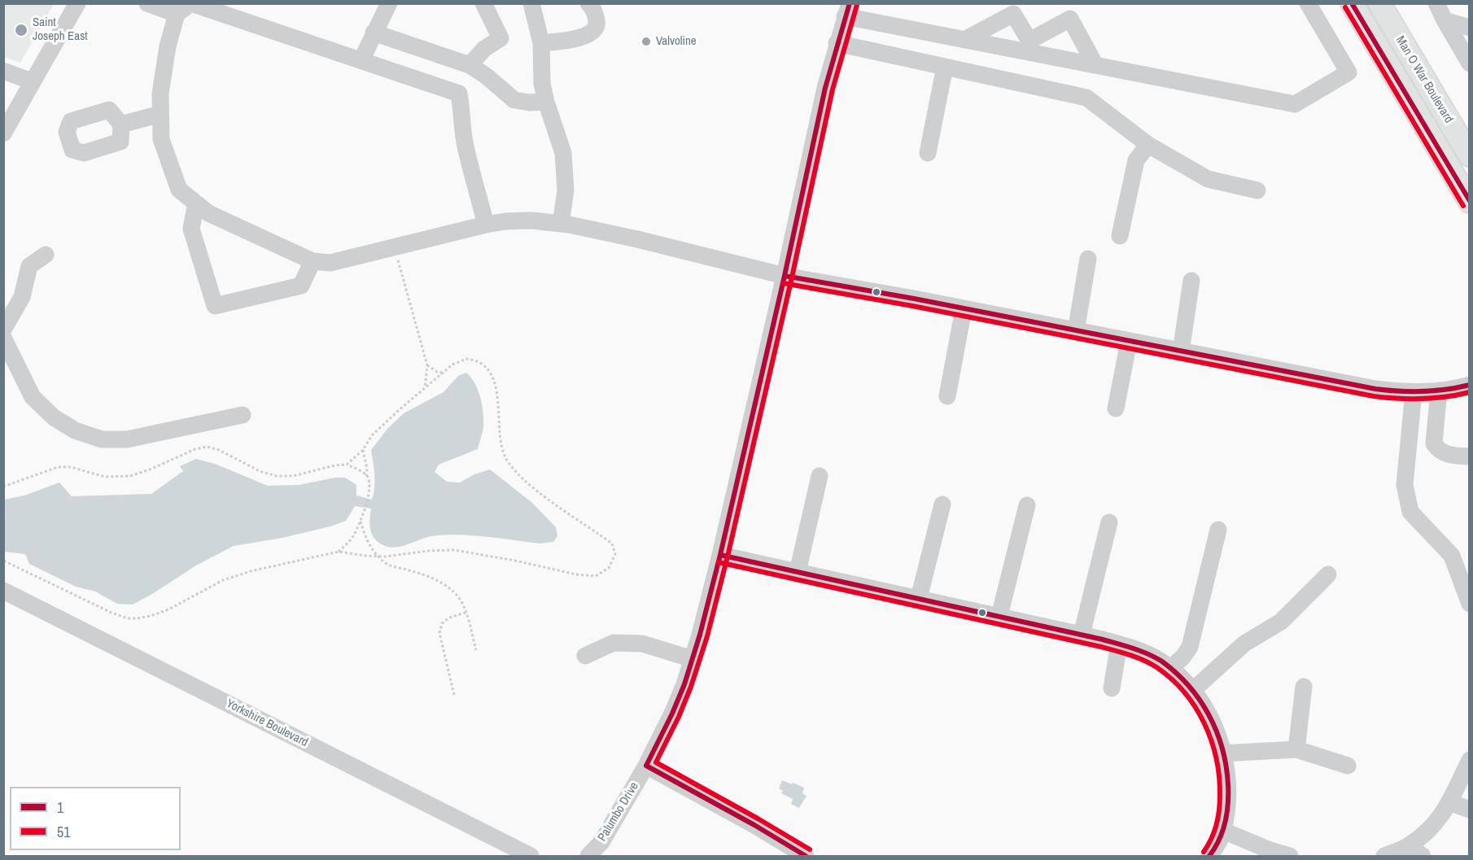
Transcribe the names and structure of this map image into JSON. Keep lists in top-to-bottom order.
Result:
{
  "streets": {
    "main road": ["Man O War Boulevard"],
    "street": ["Yorkshire Boulevard", "Palumbo Drive"]
  },
  "places": ["Saint Joseph East", "Valvoline"],
  "lines": ["transit line 1", "transit line 51"],
  "legend": ["1", "51"]
}
